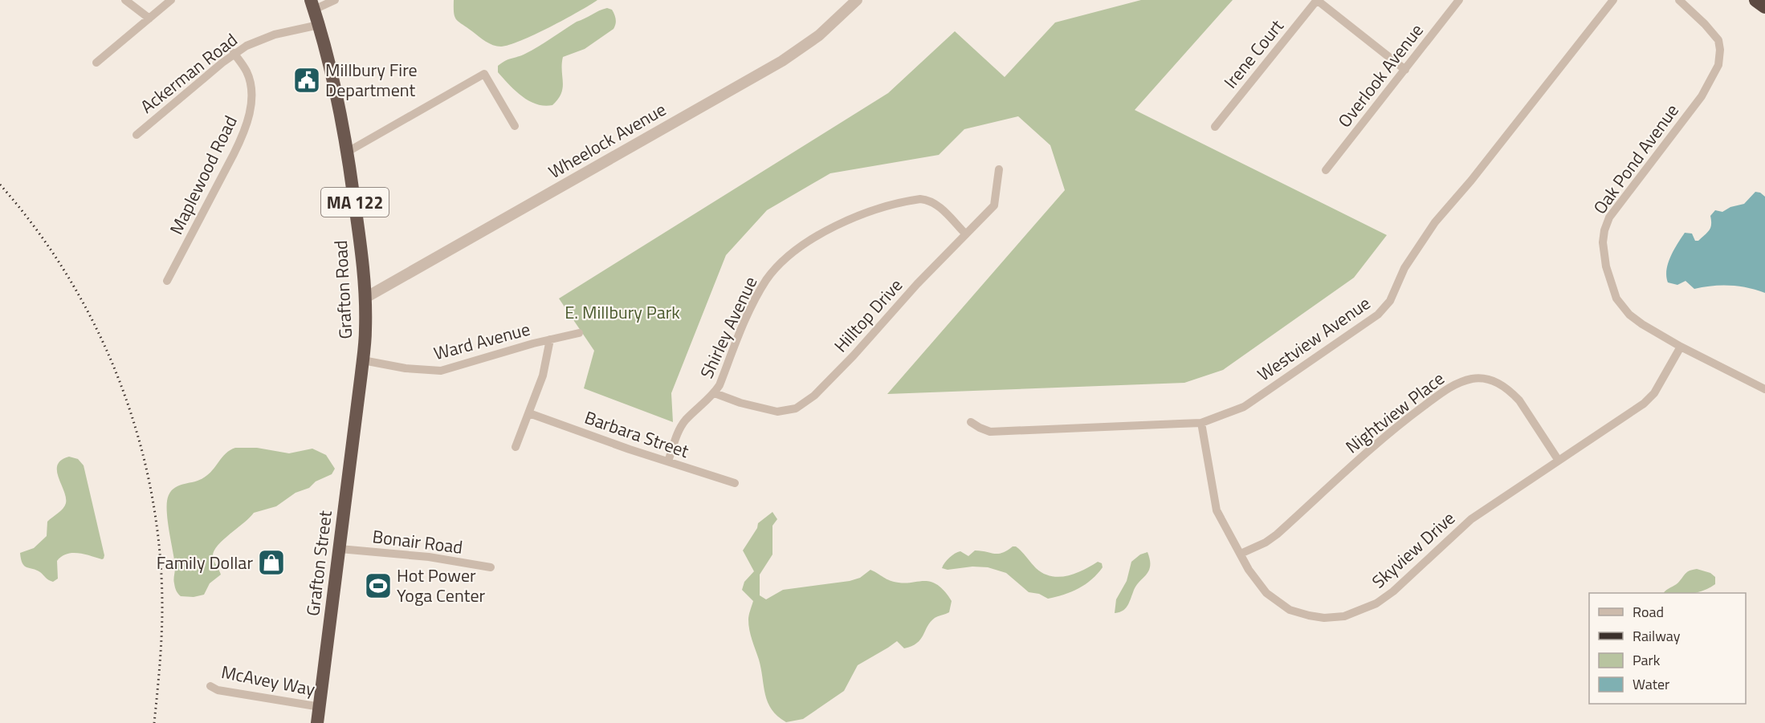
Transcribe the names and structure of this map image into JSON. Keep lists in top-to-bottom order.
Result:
{
  "streets": {
    "highway": ["MA 122", "Grafton Road", "Grafton Street"],
    "street": [
      "Irene Court",
      "Ackerman Road",
      "Overlook Avenue",
      "Wheelock Avenue",
      "Oak Pond Avenue",
      "Maplewood Road",
      "Hilltop Drive",
      "Shirley Avenue",
      "Westview Avenue",
      "Ward Avenue",
      "Nightview Place",
      "Barbara Street",
      "Bonair Road",
      "Skyview Drive",
      "McAvey Way"
    ]
  },
  "crossings": [
    ["Ackerman Road", "Maplewood Road"],
    ["Ackerman Road", "Grafton Road"],
    ["Wheelock Avenue", "Grafton Road"],
    ["Oak Pond Avenue", "Skyview Drive"],
    ["Grafton Road", "Ward Avenue"],
    ["Grafton Road", "Grafton Street"],
    ["Hilltop Drive", "Shirley Avenue"],
    ["Shirley Avenue", "Barbara Street"],
    ["Westview Avenue", "Skyview Drive"],
    ["Nightview Place", "Skyview Drive"],
    ["Bonair Road", "Grafton Street"],
    ["Grafton Street", "McAvey Way"]
  ],
  "parks": ["E. Millbury Park"],
  "places": {
    "public building": ["Millbury Fire Department"],
    "shop": ["Family Dollar"],
    "sports": ["Hot Power Yoga Center"]
  },
  "legend": [
    "Road",
    "Railway",
    "Park",
    "Water"
  ]
}
